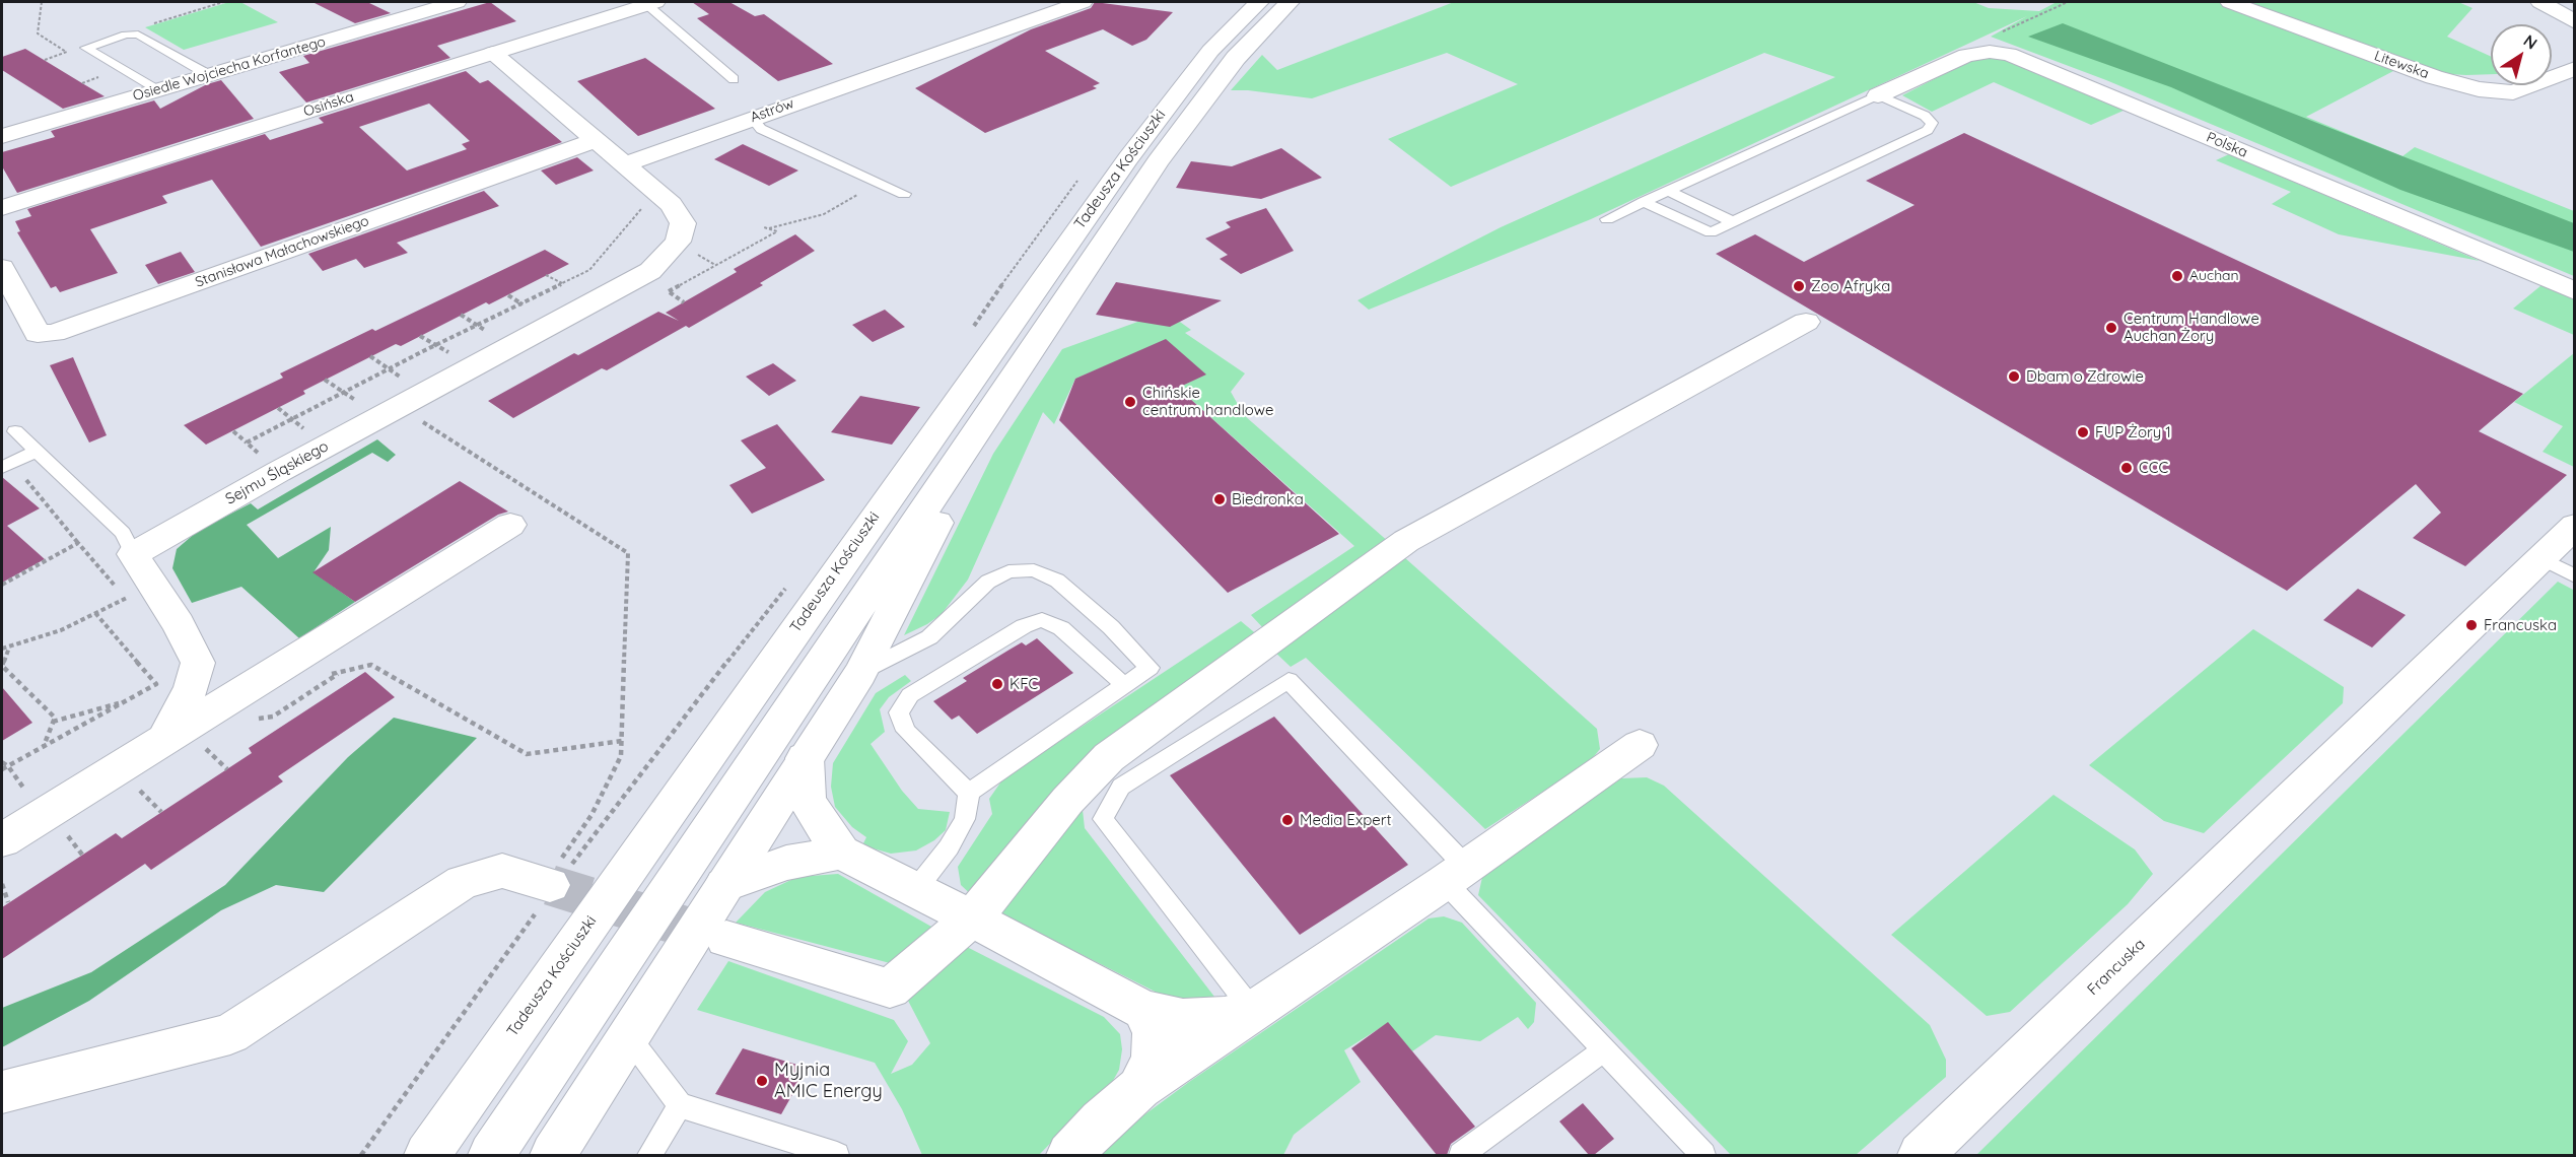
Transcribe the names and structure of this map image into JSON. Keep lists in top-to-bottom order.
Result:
{
  "streets": {
    "street": [
      "Litewska",
      "Osiedle Wojciecha Korfantego",
      "Osińska",
      "Astrów",
      "Polska",
      "Tadeusza Kościuszki",
      "Stanisława Małachowskiego",
      "Sejmu Śląskiego",
      "Francuska"
    ]
  },
  "crossings": [
    ["Astrów", "Sejmu Śląskiego"]
  ],
  "places": [
    "Auchan",
    "Zoo Afryka",
    "Centrum Handlowe Auchan Żory",
    "Dbam o Zdrowie",
    "Chińskie centrum handlowe",
    "FUP Żory 1",
    "CCC",
    "Biedronka",
    "Francuska",
    "KFC",
    "Media Expert",
    "Myjnia AMIC Energy"
  ],
  "north": "top right"
}
